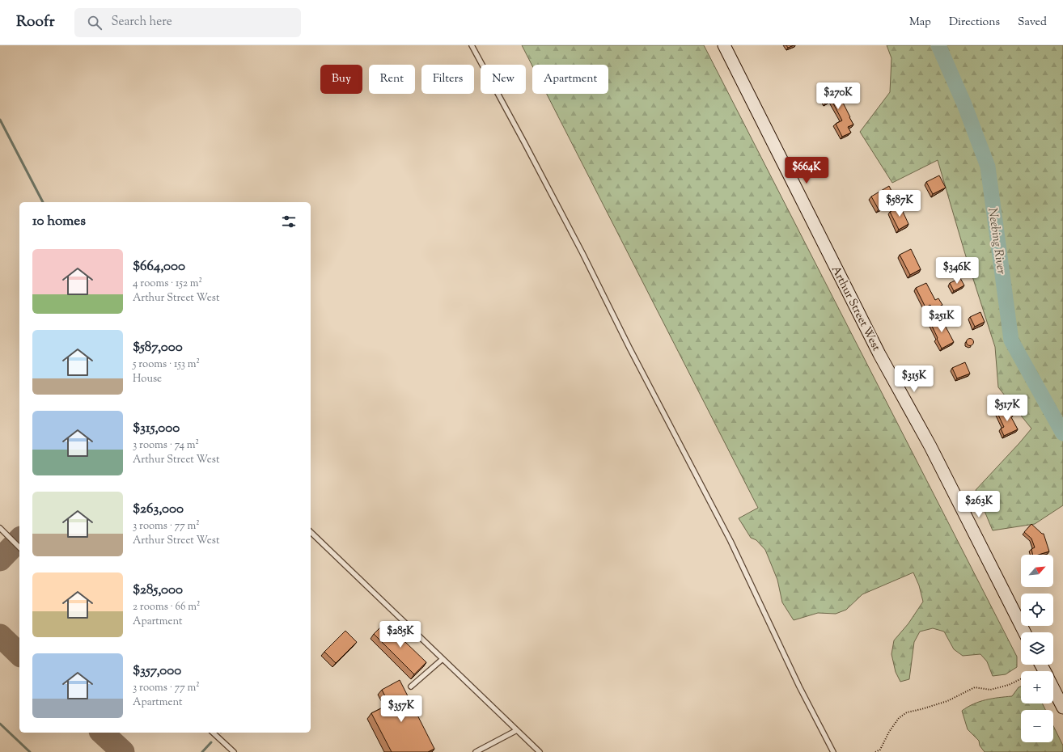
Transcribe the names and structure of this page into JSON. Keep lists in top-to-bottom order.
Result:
{
  "streets": {
    "main road": ["Arthur Street West"]
  },
  "water": ["Neebing River"],
  "north": "top right",
  "page": {
    "header": "Roofr",
    "search": "Search here",
    "nav": ["Map", "Directions", "Saved"],
    "chip": [
      "Buy",
      "Rent",
      "Filters",
      "New",
      "Apartment"
    ],
    "price": [
      "$270K",
      "$664K",
      "$587K",
      "$346K",
      "$251K",
      "$315K",
      "$517K",
      "$263K",
      "$285K",
      "$357K"
    ],
    "heading": "10 homes",
    "list": [
      {
        "name": "$664,000",
        "note": "4 rooms · 152 m² · Arthur Street West"
      },
      {
        "name": "$587,000",
        "note": "5 rooms · 153 m² · House"
      },
      {
        "name": "$315,000",
        "note": "3 rooms · 74 m² · Arthur Street West"
      },
      {
        "name": "$263,000",
        "note": "3 rooms · 77 m² · Arthur Street West"
      },
      {
        "name": "$285,000",
        "note": "2 rooms · 66 m² · Apartment"
      },
      {
        "name": "$357,000",
        "note": "3 rooms · 77 m² · Apartment"
      }
    ],
    "map_buttons": ["+", "−"]
  }
}
